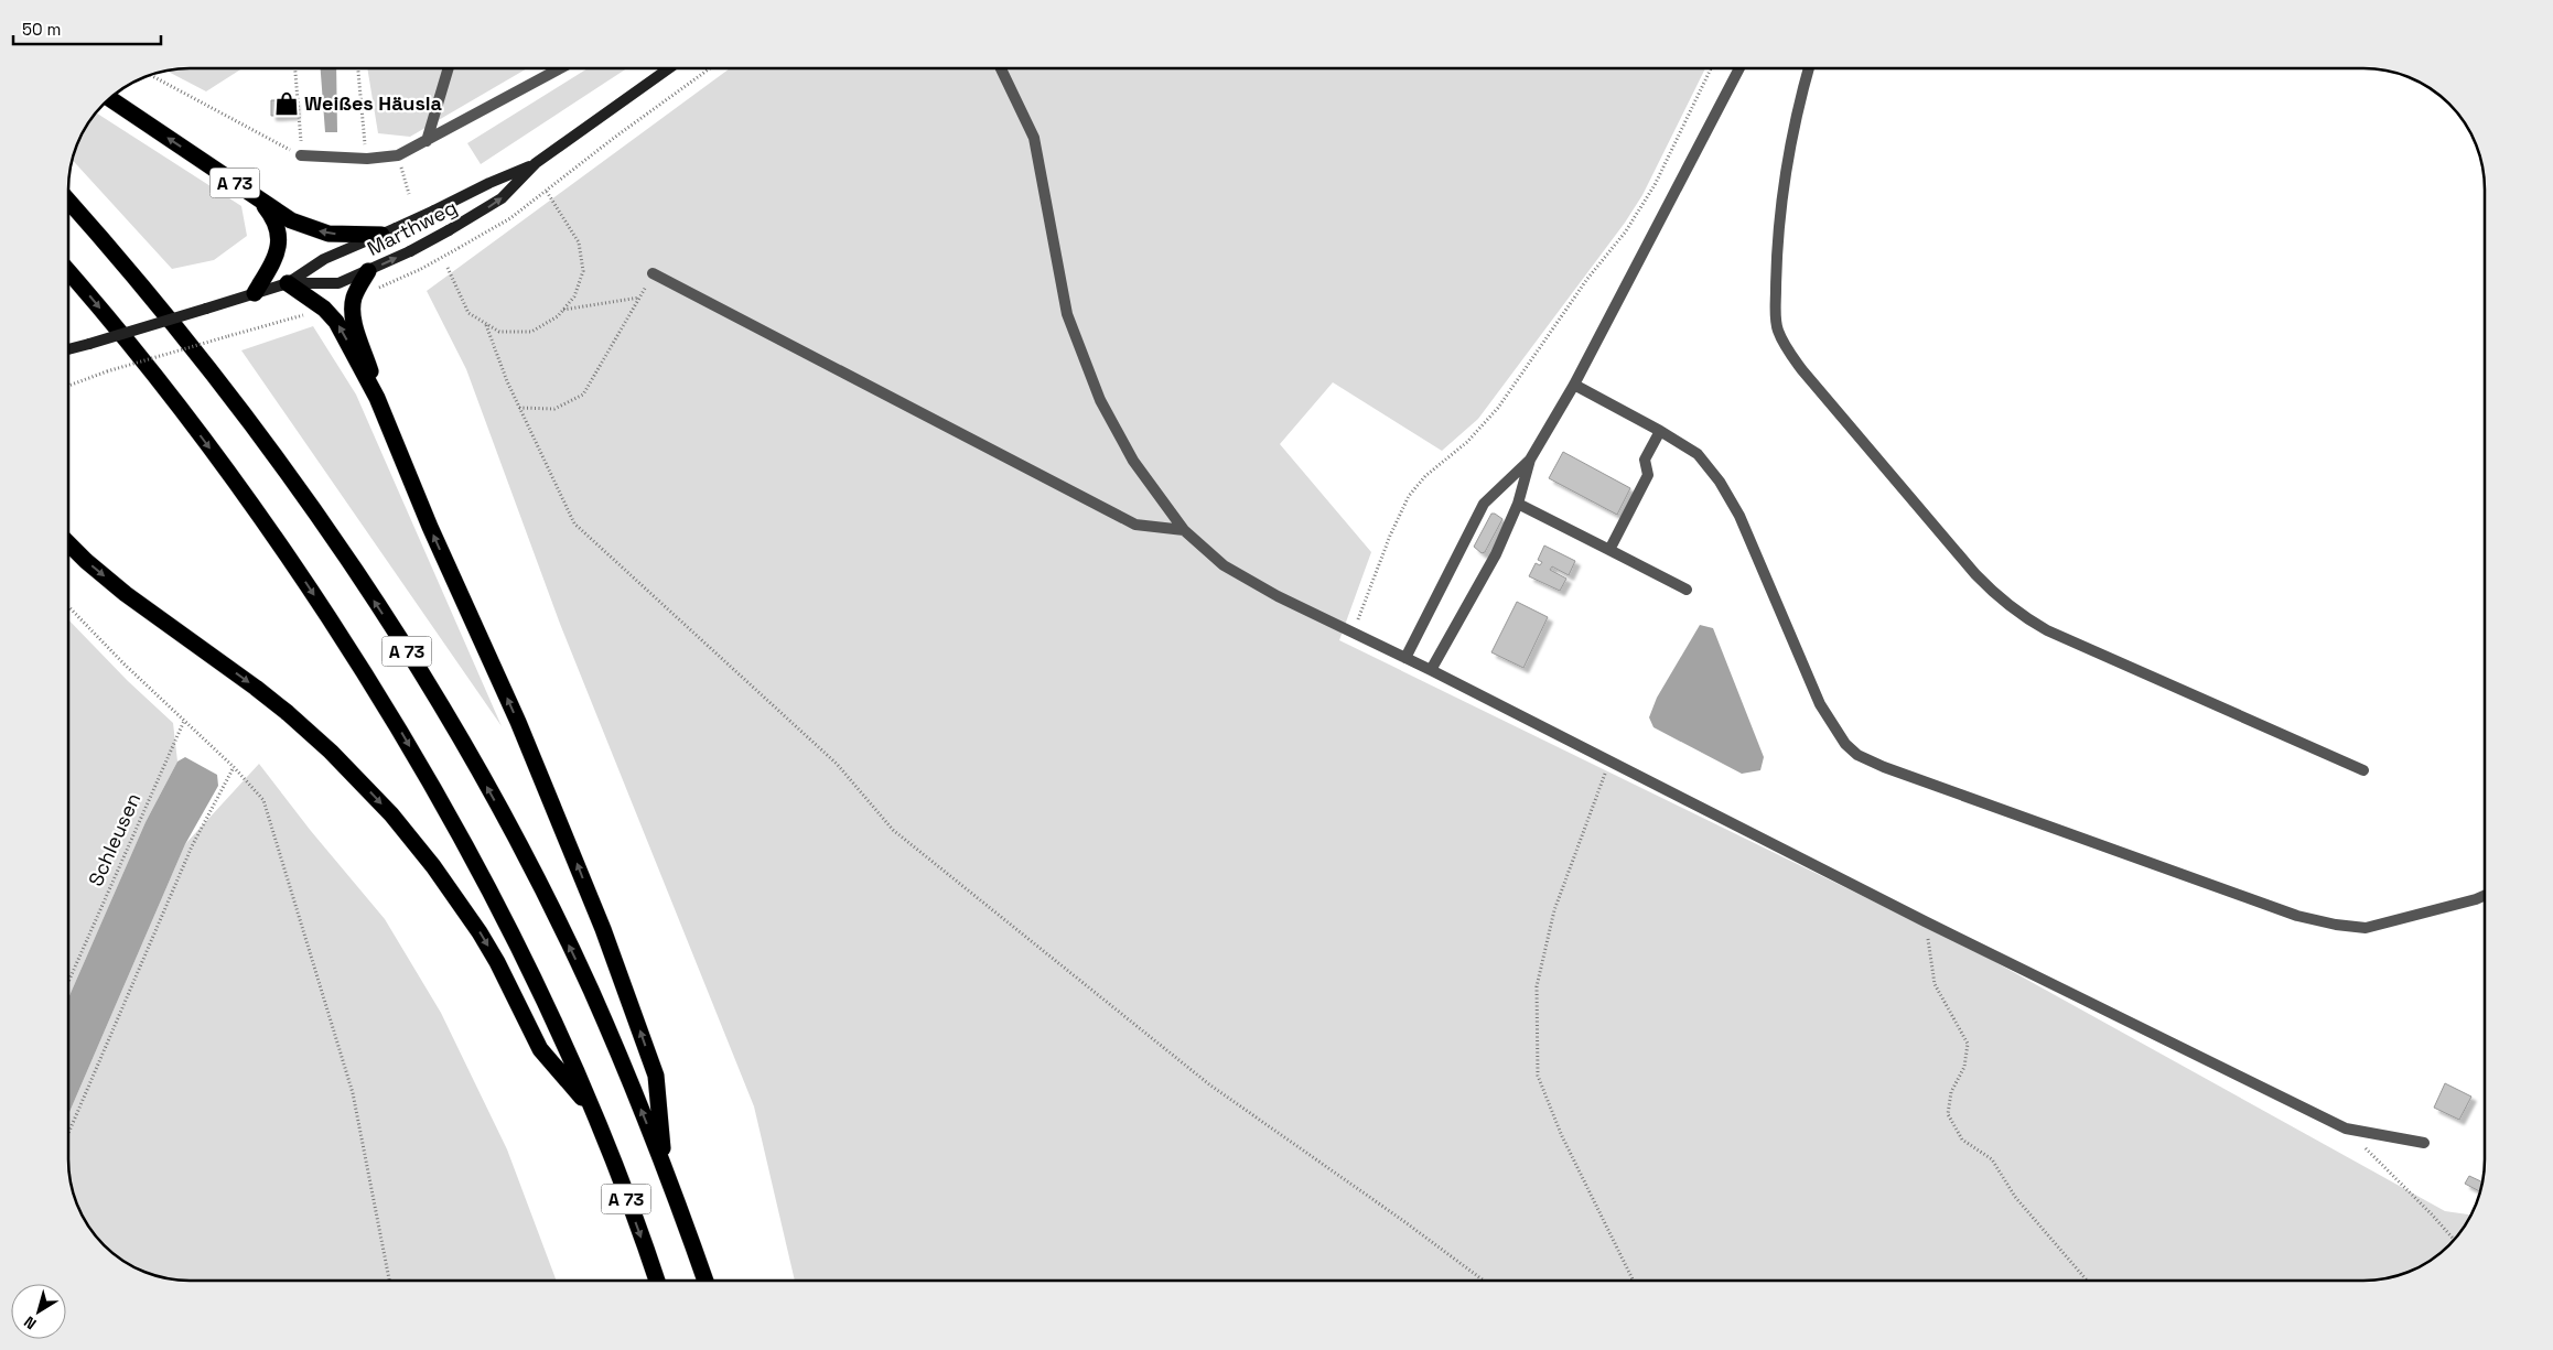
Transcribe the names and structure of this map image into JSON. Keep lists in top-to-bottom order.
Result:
{
  "streets": {
    "highway": ["A 73"],
    "main road": ["Marthweg"],
    "path": ["Schleusen"]
  },
  "crossings": [
    ["A 73", "Marthweg"]
  ],
  "places": {
    "shop": ["Weißes Häusla"]
  },
  "scale_bar": "50 m",
  "north": "bottom left"
}
